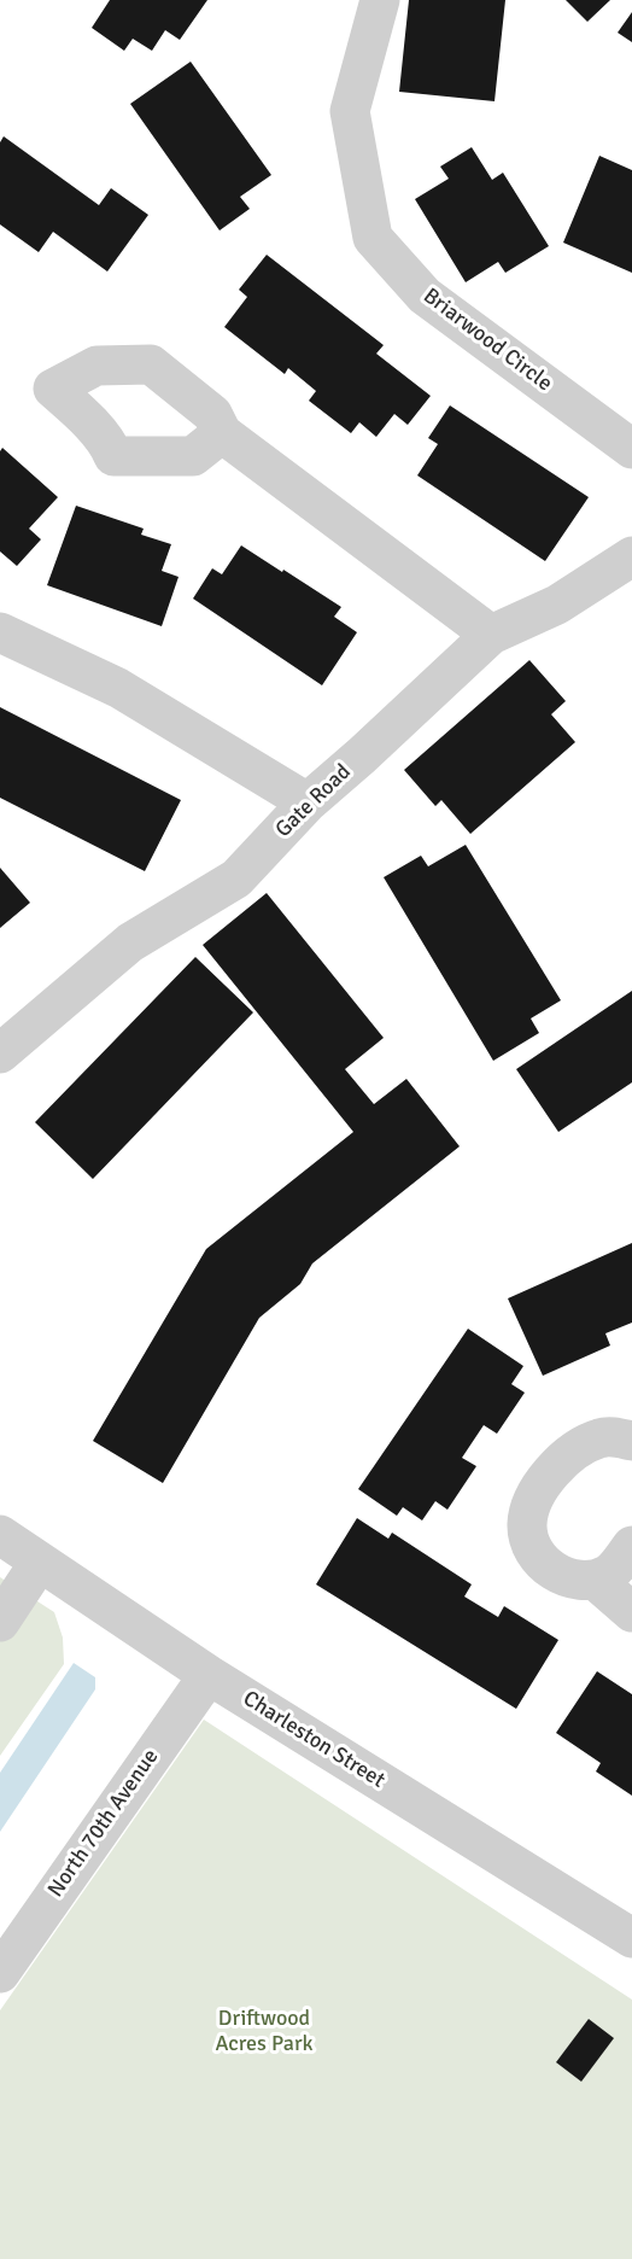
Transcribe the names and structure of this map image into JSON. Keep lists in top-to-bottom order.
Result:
{
  "streets": {
    "street": [
      "Briarwood Circle",
      "Gate Road",
      "Charleston Street",
      "North 70th Avenue"
    ]
  },
  "crossings": [
    ["Charleston Street", "North 70th Avenue"]
  ],
  "parks": ["Driftwood Acres Park"]
}
